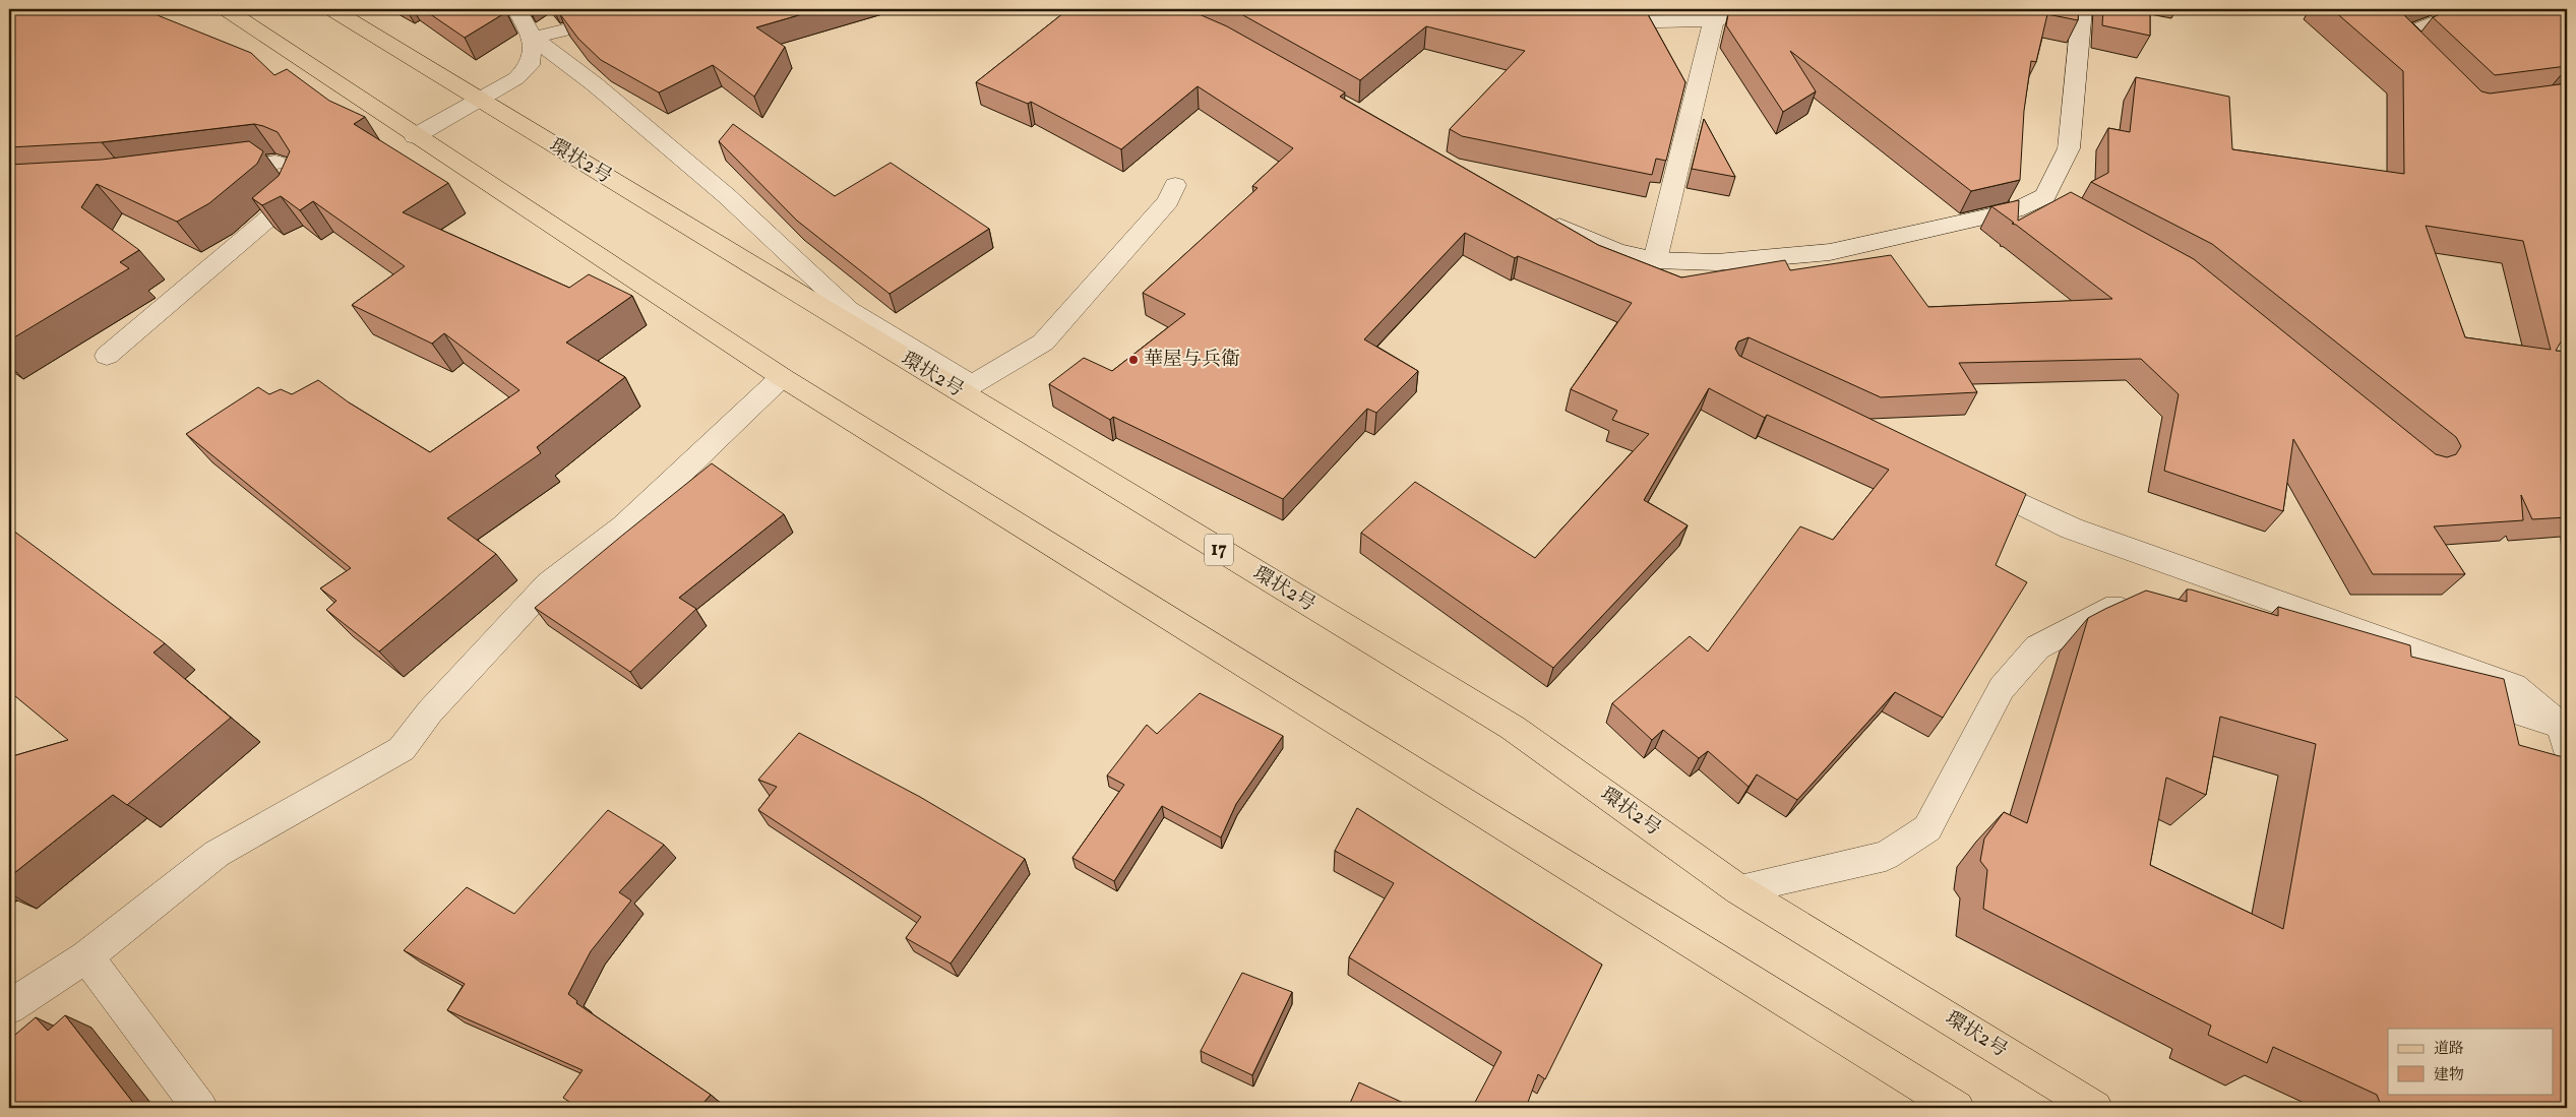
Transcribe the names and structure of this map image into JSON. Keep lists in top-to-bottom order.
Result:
{
  "streets": {
    "main road": ["環状2号", "17"]
  },
  "places": ["華屋与兵衛"],
  "legend": ["道路", "建物"]
}
